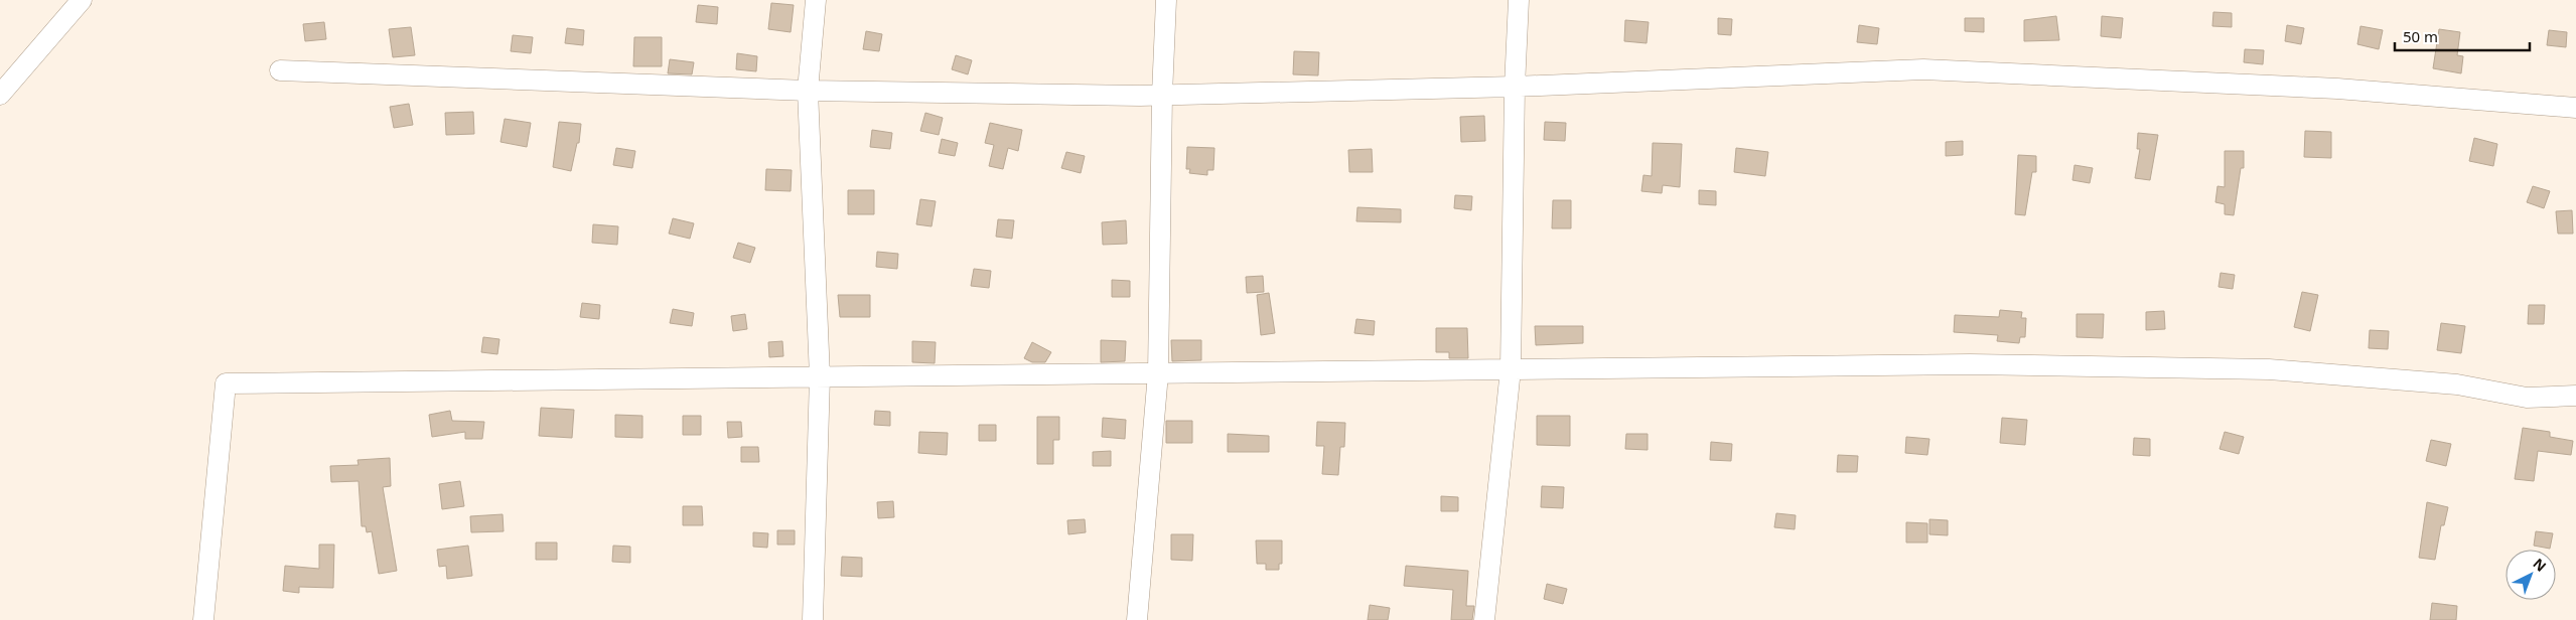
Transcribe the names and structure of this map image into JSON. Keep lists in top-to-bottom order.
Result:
{
  "scale_bar": "50 m",
  "north": "top right"
}
